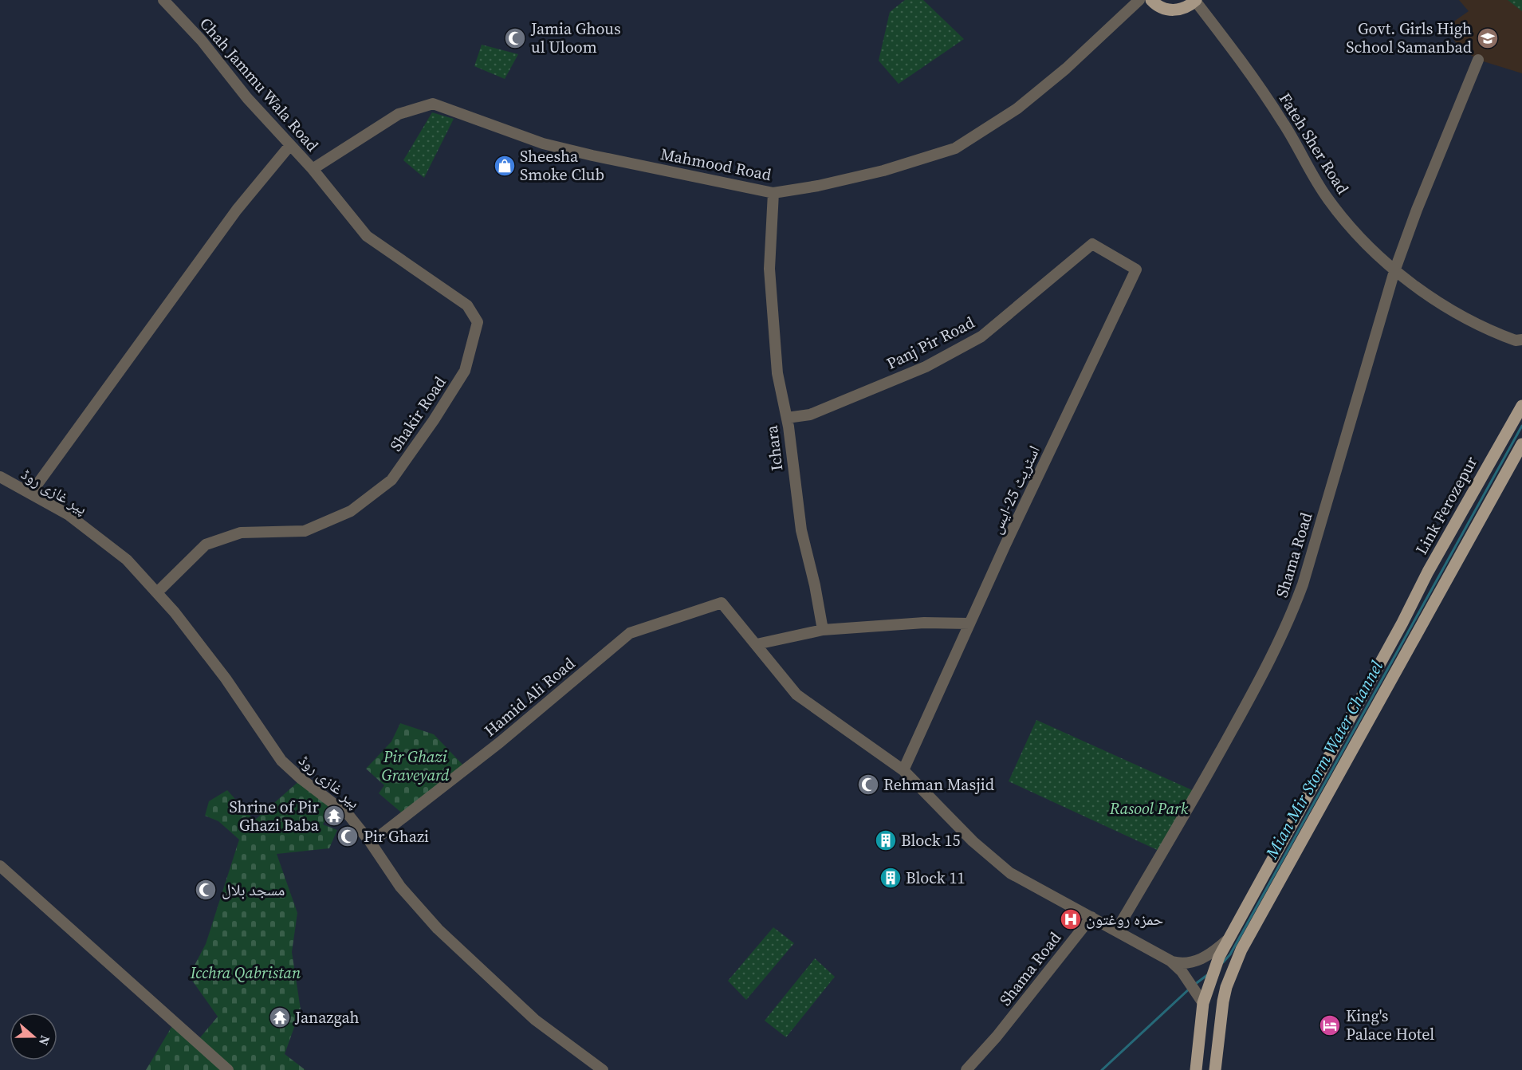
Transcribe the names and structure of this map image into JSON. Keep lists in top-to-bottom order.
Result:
{
  "streets": {
    "main road": ["Link Ferozepur"],
    "street": [
      "Chah Jammu Wala Road",
      "Fateh Sher Road",
      "Mahmood Road",
      "Panj Pir Road",
      "Shakir Road",
      "Ichara",
      "اسٹریٹ 25-ایس",
      "پیر غازی روڈ",
      "Shama Road",
      "Hamid Ali Road"
    ]
  },
  "crossings": [
    ["Chah Jammu Wala Road", "Mahmood Road"],
    ["Chah Jammu Wala Road", "Shakir Road"],
    ["Fateh Sher Road", "Shama Road"],
    ["Mahmood Road", "Shakir Road"],
    ["Mahmood Road", "Ichara"],
    ["Panj Pir Road", "Ichara"],
    ["Panj Pir Road", "اسٹریٹ 25-ایس"],
    ["Shakir Road", "پیر غازی روڈ"],
    ["پیر غازی روڈ", "Hamid Ali Road"]
  ],
  "water": ["Mian Mir Storm Water Channel"],
  "parks": ["Pir Ghazi Graveyard", "Rasool Park", "Icchra Qabristan"],
  "places": {
    "mosque": [
      "Jamia Ghous ul Uloom",
      "Rehman Masjid",
      "Pir Ghazi",
      "مسجد بلال"
    ],
    "school or university": ["Govt. Girls High School Samanbad"],
    "shop": ["Sheesha Smoke Club"],
    "temple": ["Shrine of Pir Ghazi Baba", "Janazgah"],
    "building": ["Block 15", "Block 11"],
    "hospital": ["حمزه روغتون"],
    "hotel": ["King's Palace Hotel"]
  },
  "north": "right"
}
